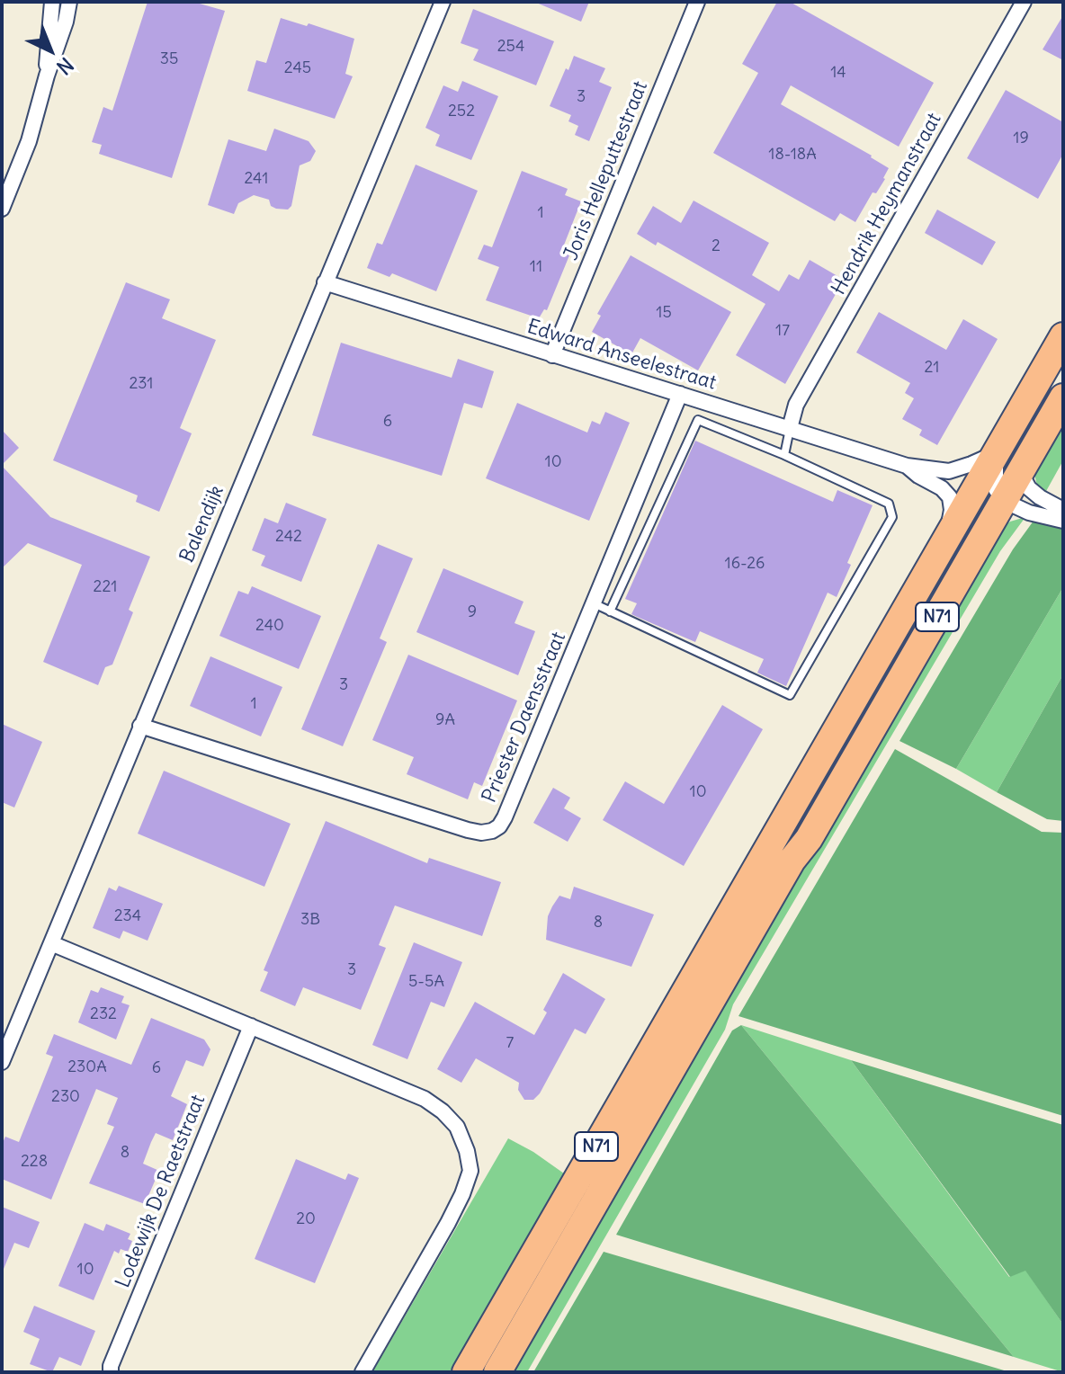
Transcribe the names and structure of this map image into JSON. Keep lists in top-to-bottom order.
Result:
{
  "streets": {
    "highway": ["N71"],
    "street": [
      "Joris Helleputtestraat",
      "Hendrik Heymanstraat",
      "Edward Anseelestraat",
      "Balendijk",
      "Priester Daensstraat",
      "Lodewijk De Raetstraat"
    ]
  },
  "crossings": [
    ["Joris Helleputtestraat", "Edward Anseelestraat"],
    ["Hendrik Heymanstraat", "Edward Anseelestraat"],
    ["Edward Anseelestraat", "Balendijk"],
    ["Edward Anseelestraat", "N71"],
    ["Edward Anseelestraat", "Priester Daensstraat"],
    ["Balendijk", "Priester Daensstraat"]
  ],
  "house_numbers": [
    "254",
    "35",
    "245",
    "14",
    "3",
    "252",
    "19",
    "18-18A",
    "241",
    "1",
    "2",
    "11",
    "15",
    "17",
    "21",
    "231",
    "6",
    "10",
    "242",
    "16-26",
    "221",
    "9",
    "240",
    "3",
    "1",
    "9A",
    "10",
    "234",
    "3B",
    "8",
    "3",
    "5-5A",
    "232",
    "7",
    "230A",
    "6",
    "230",
    "8",
    "228",
    "20",
    "10"
  ],
  "north": "bottom right"
}
